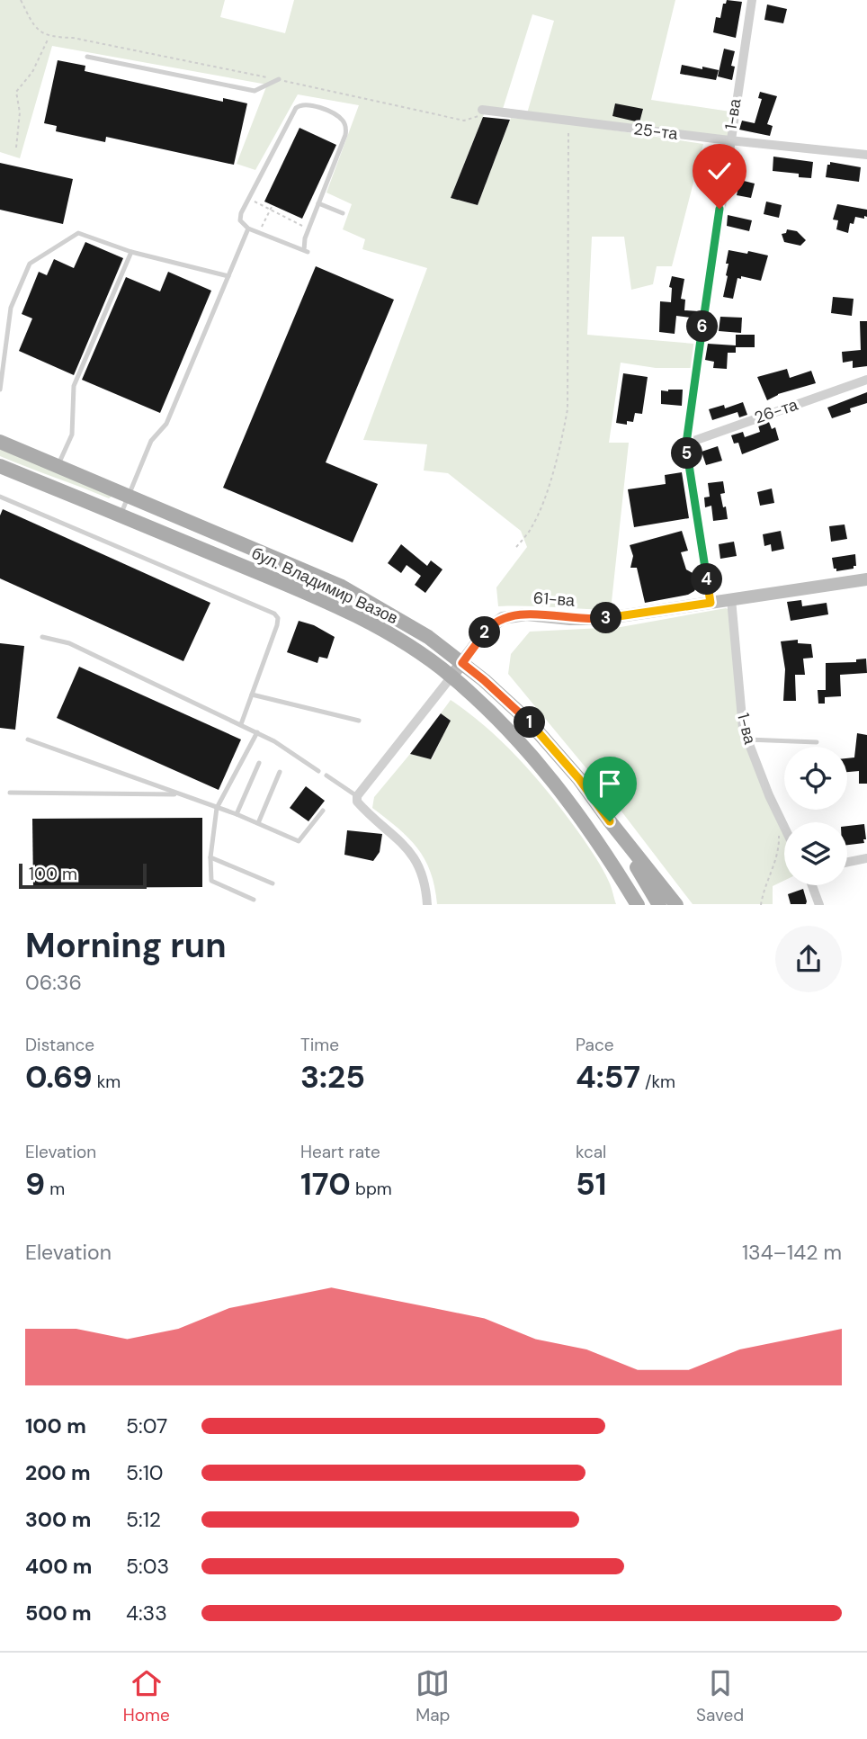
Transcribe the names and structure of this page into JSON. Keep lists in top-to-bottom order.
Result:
{
  "streets": {
    "main road": ["бул. Владимир Вазов"],
    "street": [
      "1-ва",
      "25-та",
      "26-та",
      "61-ва"
    ]
  },
  "crossings": [
    ["1-ва", "25-та"],
    ["1-ва", "26-та"],
    ["1-ва", "61-ва"],
    ["бул. Владимир Вазов", "61-ва"]
  ],
  "scale_bar": "100 m",
  "page": {
    "pins": [
      "6",
      "5",
      "4",
      "3",
      "2",
      "1"
    ],
    "scale": "100 m",
    "heading": ["Morning run", "06:36"],
    "stats": [
      ["Distance", "0.69 km"],
      ["Time", "3:25"],
      ["Pace", "4:57 /km"],
      ["Elevation", "9 m"],
      ["Heart rate", "170 bpm"],
      ["kcal", "51"]
    ],
    "chart": ["Elevation", "134–142 m"],
    "list": [
      {
        "name": "100 m",
        "note": "5:07"
      },
      {
        "name": "200 m",
        "note": "5:10"
      },
      {
        "name": "300 m",
        "note": "5:12"
      },
      {
        "name": "400 m",
        "note": "5:03"
      },
      {
        "name": "500 m",
        "note": "4:33"
      }
    ],
    "tabs": ["Home", "Map", "Saved"]
  }
}
